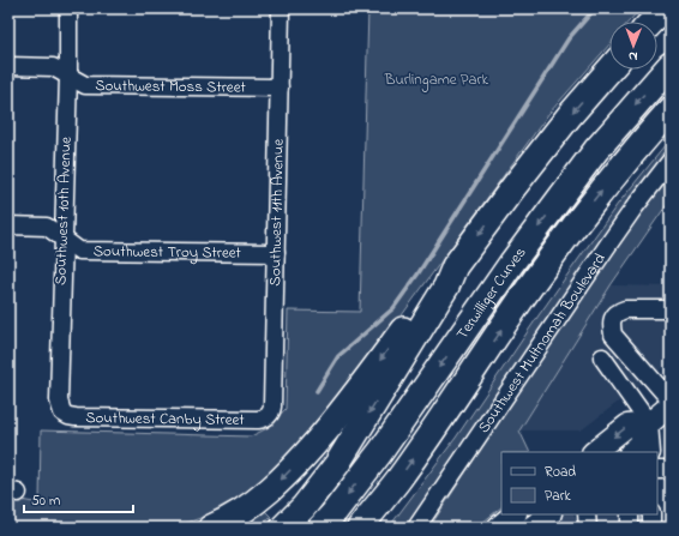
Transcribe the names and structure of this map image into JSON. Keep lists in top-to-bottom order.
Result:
{
  "streets": {
    "highway": ["Terwilliger Curves"],
    "street": [
      "Southwest Moss Street",
      "Southwest 10th Avenue",
      "Southwest 11th Avenue",
      "Southwest Troy Street",
      "Southwest Multnomah Boulevard",
      "Southwest Canby Street"
    ]
  },
  "crossings": [
    ["Southwest Moss Street", "Southwest 10th Avenue"],
    ["Southwest Moss Street", "Southwest 11th Avenue"],
    ["Southwest 10th Avenue", "Southwest Troy Street"],
    ["Southwest 10th Avenue", "Southwest Canby Street"],
    ["Southwest 11th Avenue", "Southwest Troy Street"],
    ["Southwest 11th Avenue", "Southwest Canby Street"]
  ],
  "parks": ["Burlingame Park"],
  "legend": ["Road", "Park"],
  "scale_bar": "50 m",
  "north": "bottom"
}
